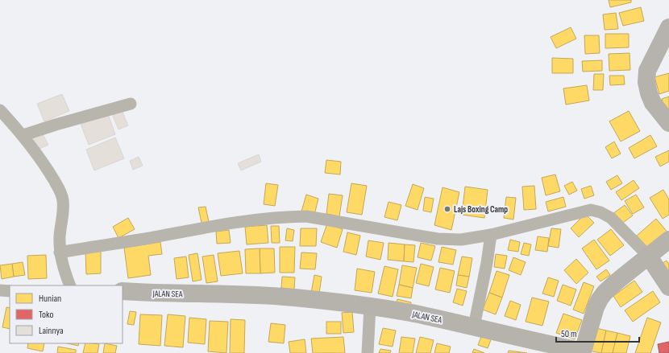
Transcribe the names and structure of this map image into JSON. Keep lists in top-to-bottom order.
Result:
{
  "streets": {
    "street": ["JALAN SEA"]
  },
  "places": ["Lajs Boxing Camp"],
  "legend": ["Hunian", "Toko", "Lainnya"],
  "scale_bar": "50 m"
}
